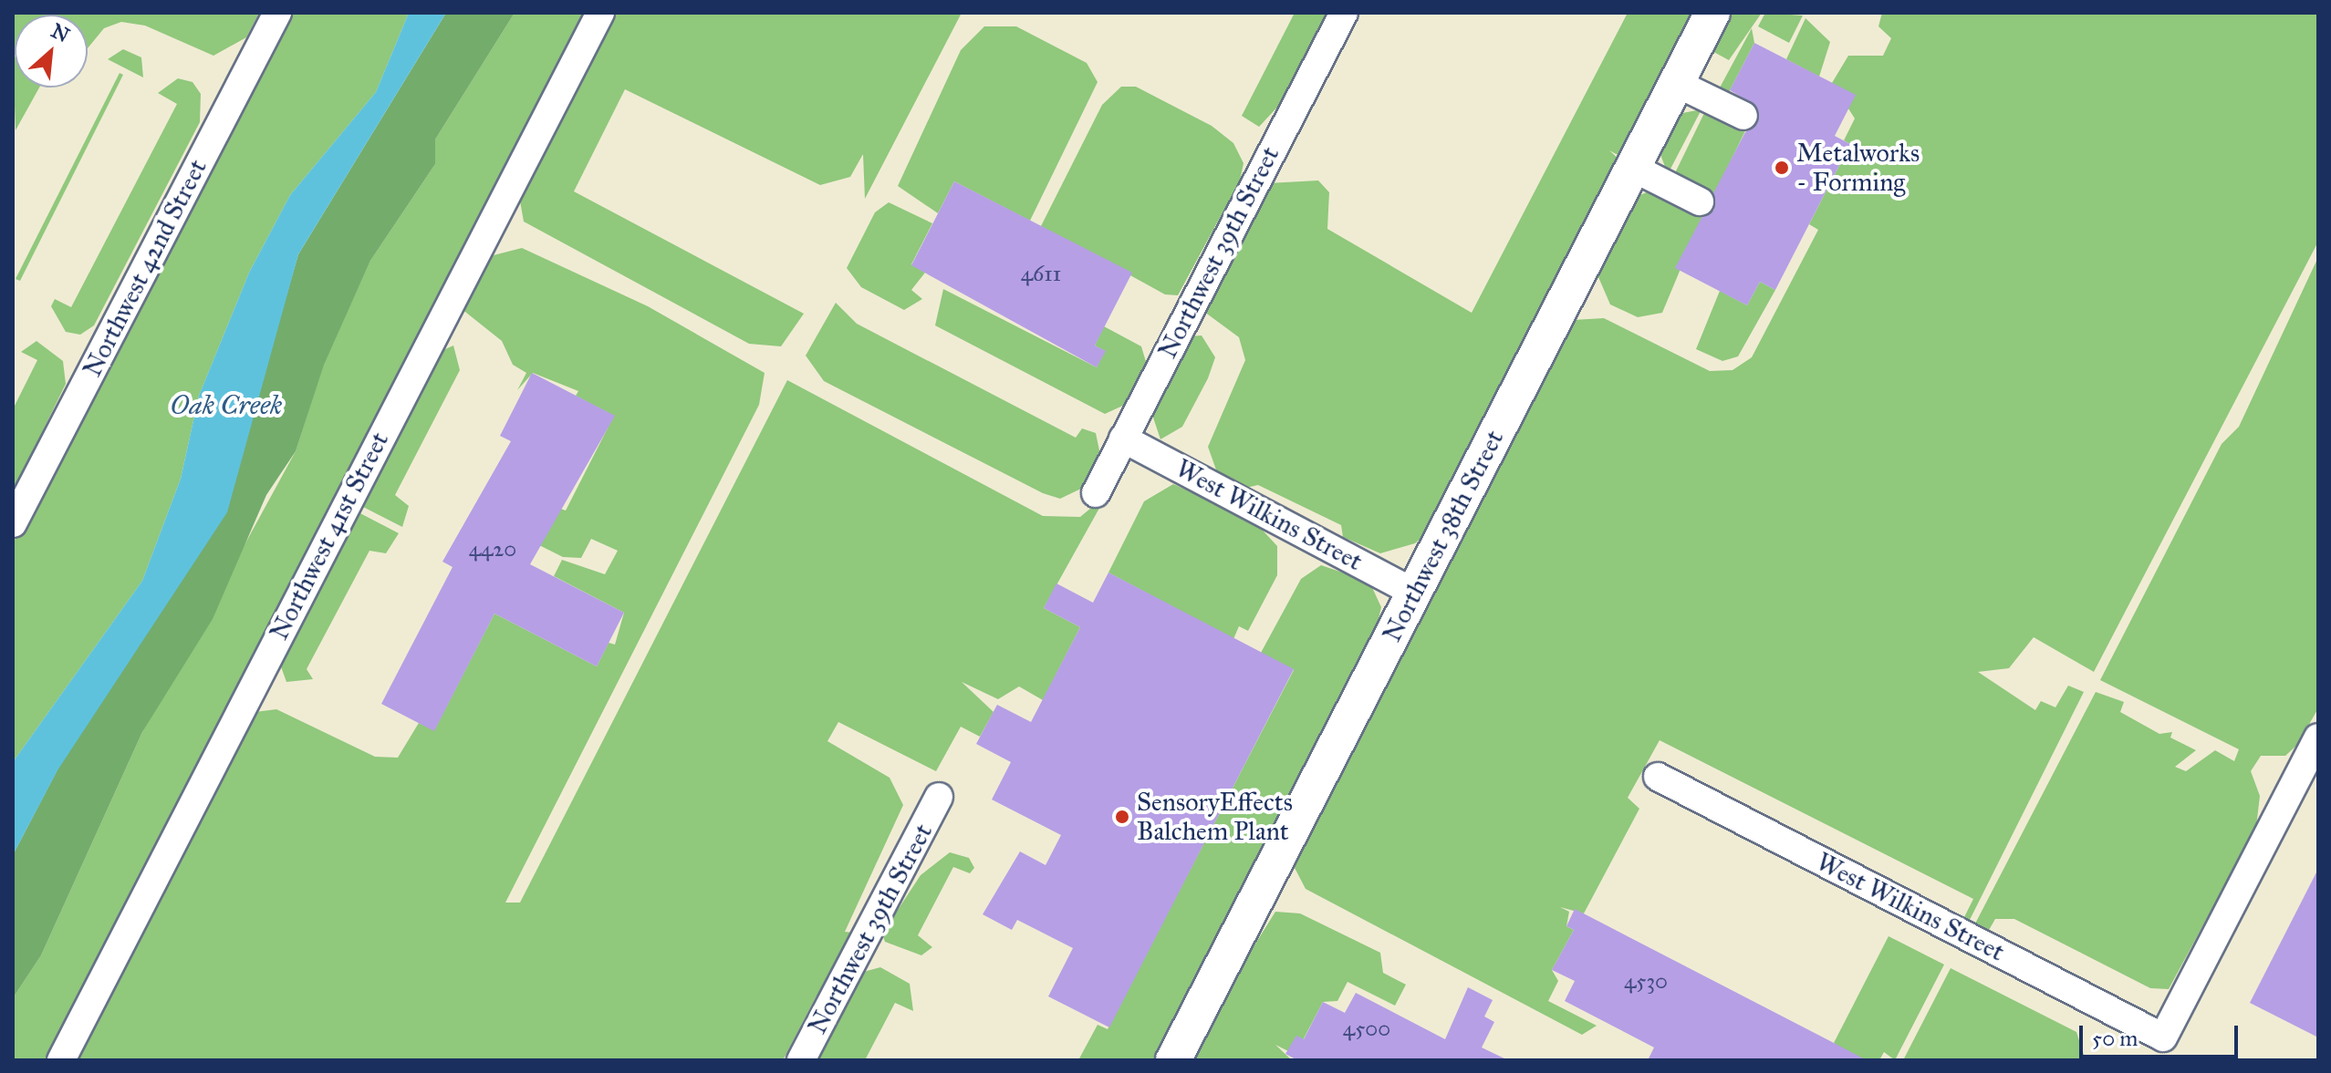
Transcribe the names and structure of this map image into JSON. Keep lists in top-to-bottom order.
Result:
{
  "streets": {
    "main road": ["Northwest 38th Street"],
    "street": [
      "Northwest 39th Street",
      "Northwest 42nd Street",
      "West Wilkins Street",
      "Northwest 41st Street"
    ]
  },
  "crossings": [
    ["Northwest 39th Street", "West Wilkins Street"],
    ["West Wilkins Street", "Northwest 38th Street"]
  ],
  "water": ["Oak Creek"],
  "places": ["Metalworks - Forming", "SensoryEffects Balchem Plant"],
  "house_numbers": [
    "4611",
    "4420",
    "4530",
    "4500"
  ],
  "scale_bar": "50 m",
  "north": "top right"
}
